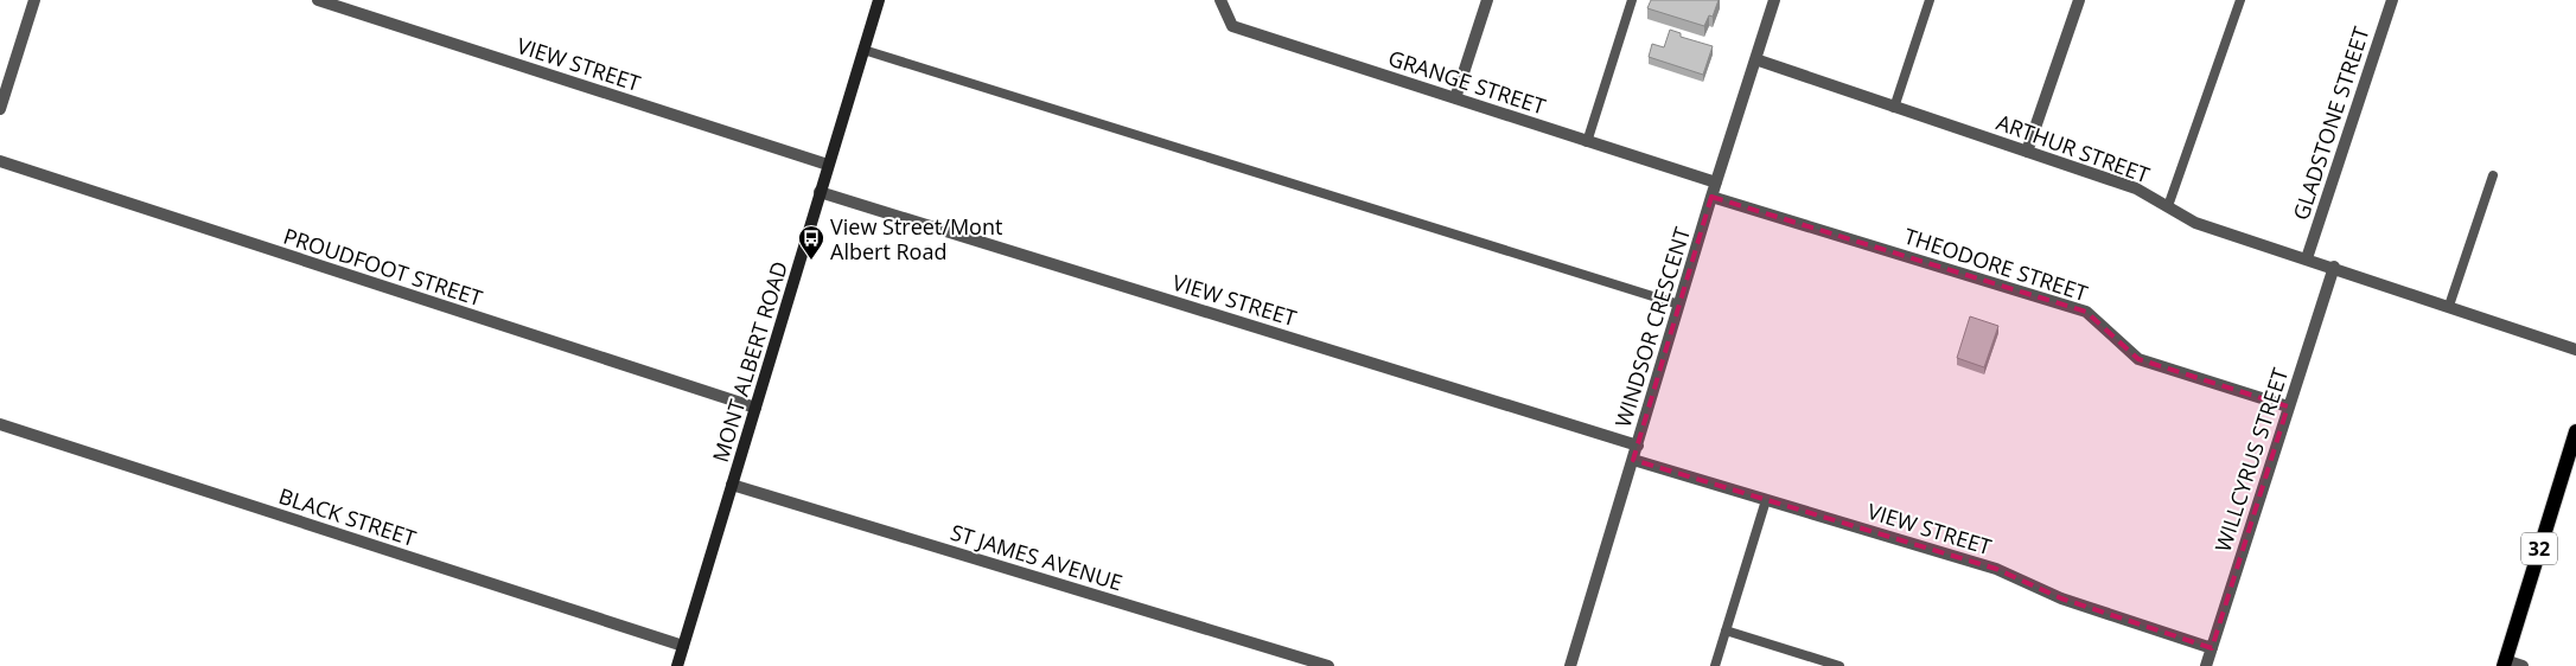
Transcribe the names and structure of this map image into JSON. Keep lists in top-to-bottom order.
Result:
{
  "streets": {
    "main road": ["MONT ALBERT ROAD", "32"],
    "street": [
      "VIEW STREET",
      "GRANGE STREET",
      "GLADSTONE STREET",
      "ARTHUR STREET",
      "THEODORE STREET",
      "PROUDFOOT STREET",
      "WINDSOR CRESCENT",
      "WILLCYRUS STREET",
      "BLACK STREET",
      "ST JAMES AVENUE"
    ]
  },
  "crossings": [
    ["VIEW STREET", "WINDSOR CRESCENT"],
    ["VIEW STREET", "MONT ALBERT ROAD"],
    ["VIEW STREET", "WILLCYRUS STREET"],
    ["GRANGE STREET", "WINDSOR CRESCENT"],
    ["GLADSTONE STREET", "ARTHUR STREET"],
    ["ARTHUR STREET", "WINDSOR CRESCENT"],
    ["ARTHUR STREET", "WILLCYRUS STREET"],
    ["THEODORE STREET", "WINDSOR CRESCENT"],
    ["THEODORE STREET", "WILLCYRUS STREET"],
    ["PROUDFOOT STREET", "MONT ALBERT ROAD"],
    ["MONT ALBERT ROAD", "BLACK STREET"],
    ["MONT ALBERT ROAD", "ST JAMES AVENUE"]
  ],
  "places": {
    "bus stop": ["View Street/Mont Albert Road"]
  }
}
